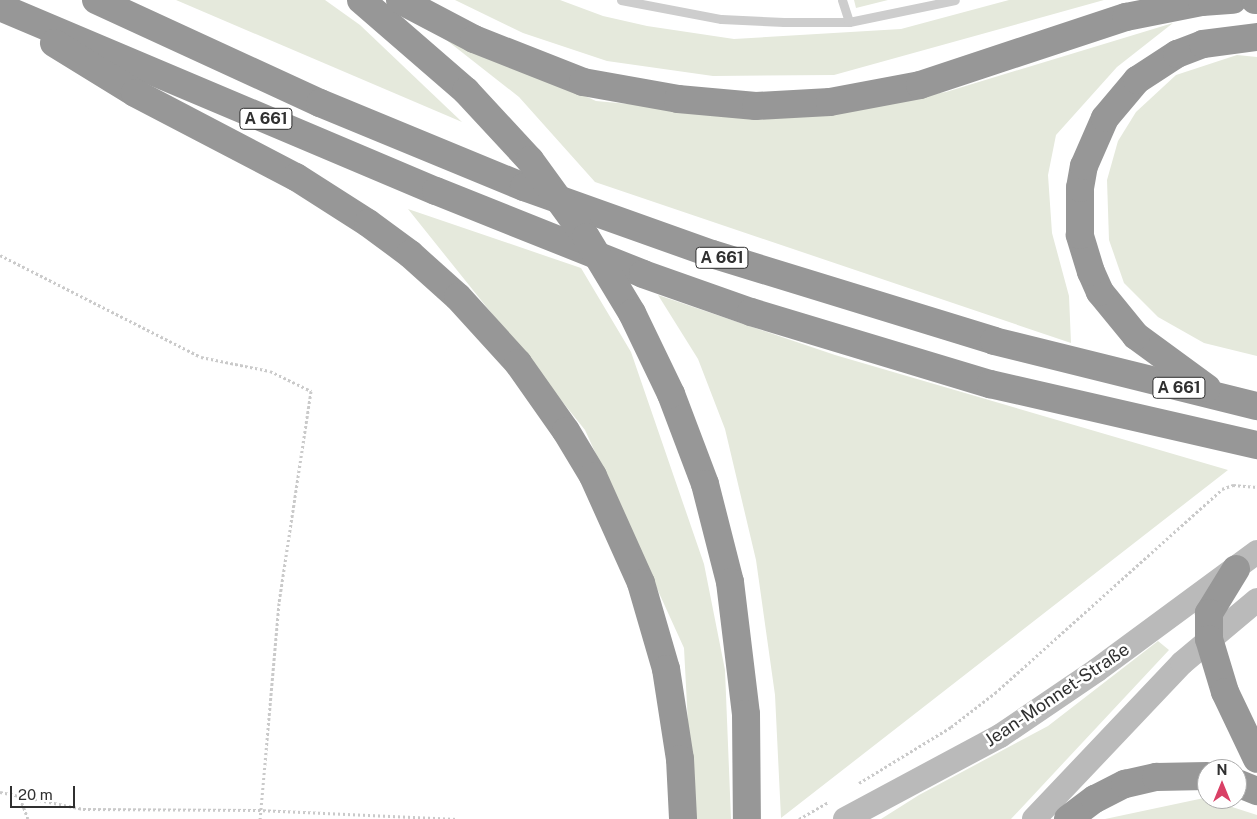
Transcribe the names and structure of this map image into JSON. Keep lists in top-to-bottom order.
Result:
{
  "streets": {
    "highway": ["A 661"],
    "main road": ["Jean-Monnet-Straße"]
  },
  "scale_bar": "20 m",
  "north": "top"
}
